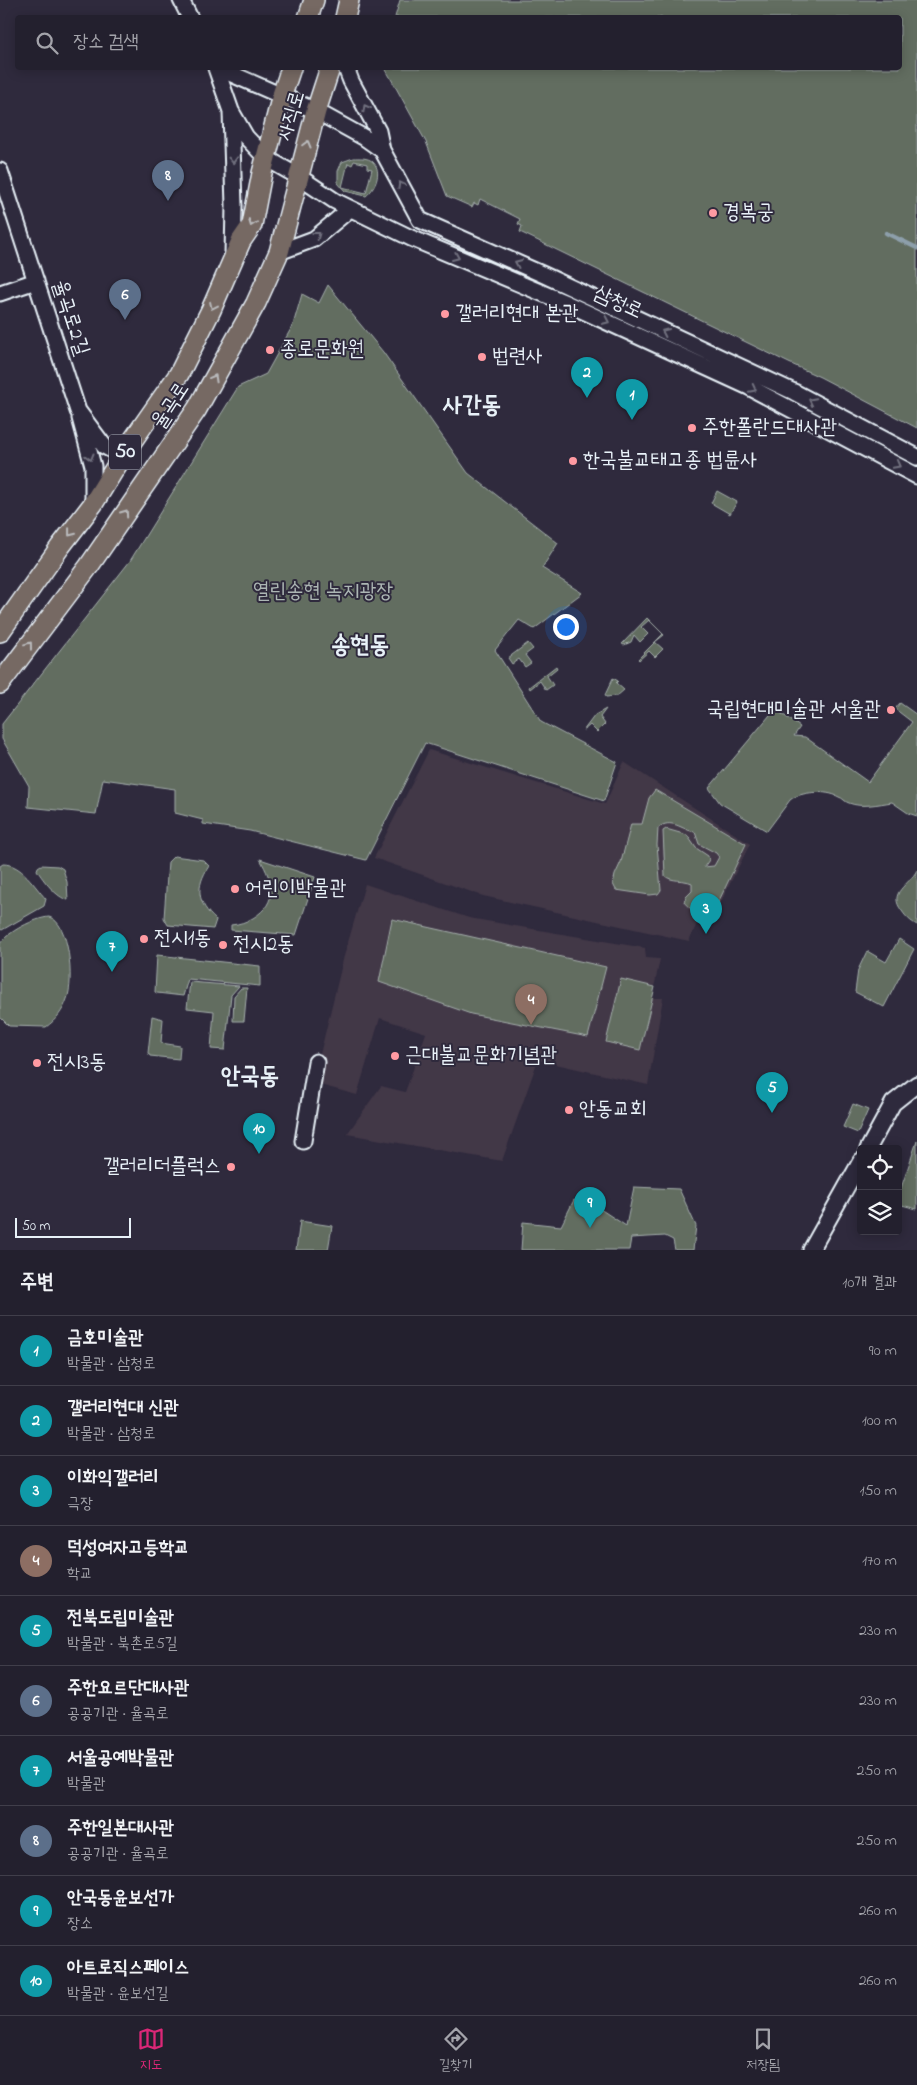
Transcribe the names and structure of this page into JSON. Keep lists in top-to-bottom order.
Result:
{
  "streets": {
    "main road": ["사직로", "율곡로", "50"],
    "street": ["삼청로", "율곡로2길"]
  },
  "crossings": [
    ["사직로", "삼청로"],
    ["사직로", "율곡로"],
    ["삼청로", "율곡로"],
    ["율곡로2길", "율곡로"]
  ],
  "districts": ["사간동", "송현동", "안국동"],
  "parks": ["열린송현 녹지광장"],
  "places": [
    "경복궁",
    "갤러리현대 본관",
    "종로문화원",
    "법련사",
    "주한폴란드대사관",
    "한국불교태고종 법륜사",
    "국립현대미술관 서울관",
    "어린이박물관",
    "전시1동",
    "전시2동",
    "근대불교문화기념관",
    "전시3동",
    "안동교회",
    "갤러리더플럭스"
  ],
  "scale_bar": "50 m",
  "page": {
    "search": "장소 검색",
    "pins": [
      "8",
      "6",
      "2",
      "1",
      "3",
      "7",
      "4",
      "5",
      "10",
      "9"
    ],
    "scale": "50 m",
    "heading": ["주변", "10개 결과"],
    "list": [
      {
        "mark": "1",
        "name": "금호미술관",
        "note": "박물관 · 삼청로",
        "value": "90 m"
      },
      {
        "mark": "2",
        "name": "갤러리현대 신관",
        "note": "박물관 · 삼청로",
        "value": "100 m"
      },
      {
        "mark": "3",
        "name": "이화익갤러리",
        "note": "극장",
        "value": "150 m"
      },
      {
        "mark": "4",
        "name": "덕성여자고등학교",
        "note": "학교",
        "value": "170 m"
      },
      {
        "mark": "5",
        "name": "전북도립미술관",
        "note": "박물관 · 북촌로5길",
        "value": "230 m"
      },
      {
        "mark": "6",
        "name": "주한요르단대사관",
        "note": "공공기관 · 율곡로",
        "value": "230 m"
      },
      {
        "mark": "7",
        "name": "서울공예박물관",
        "note": "박물관",
        "value": "250 m"
      },
      {
        "mark": "8",
        "name": "주한일본대사관",
        "note": "공공기관 · 율곡로",
        "value": "250 m"
      },
      {
        "mark": "9",
        "name": "안국동윤보선가",
        "note": "장소",
        "value": "260 m"
      },
      {
        "mark": "10",
        "name": "아트로직스페이스",
        "note": "박물관 · 윤보선길",
        "value": "260 m"
      }
    ],
    "nav": ["지도", "길찾기", "저장됨"]
  }
}
